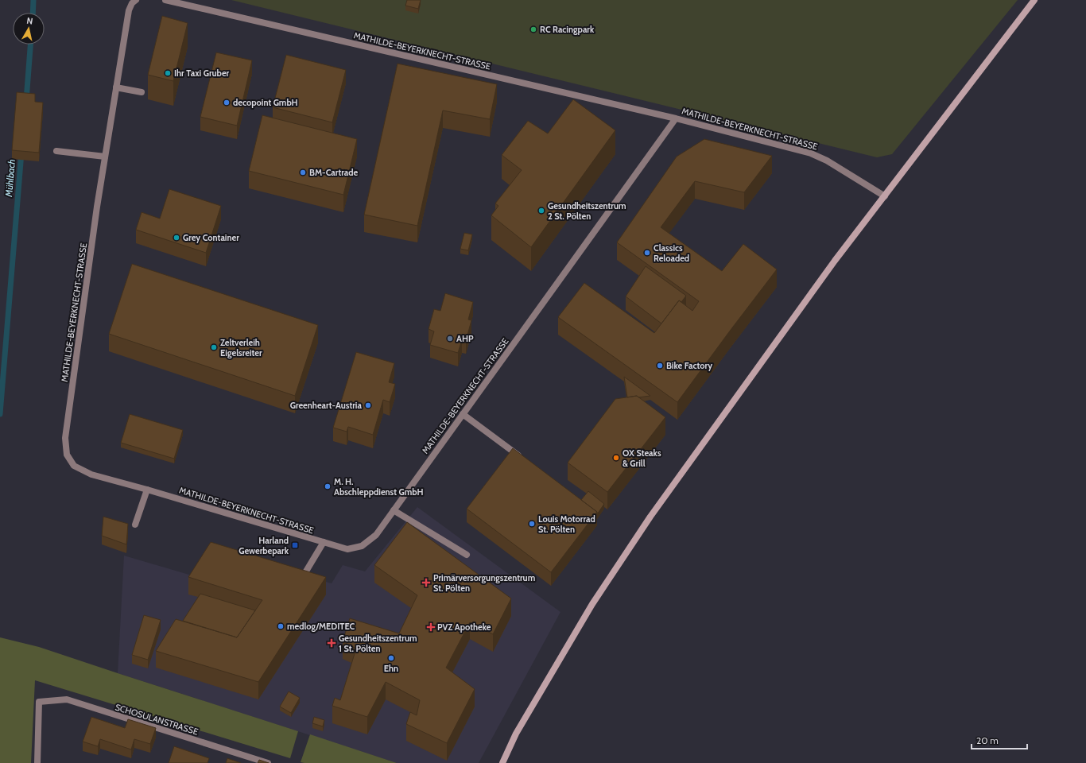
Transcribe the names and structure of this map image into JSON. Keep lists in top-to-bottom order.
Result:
{
  "streets": {
    "street": ["MATHILDE-BEYERKNECHT-STRASSE", "SCHOSULANSTRASSE"]
  },
  "water": ["Mühlbach"],
  "places": {
    "other": [
      "RC Racingpark",
      "Ihr Taxi Gruber",
      "decopoint GmbH",
      "BM-Cartrade",
      "Gesundheitszentrum 2 St. Pölten",
      "Grey Container",
      "Classics Reloaded",
      "AHP",
      "Zeltverleih Eigelsreiter",
      "Bike Factory",
      "Greenheart-Austria",
      "OX Steaks & Grill",
      "M. H. Abschleppdienst GmbH",
      "Louis Motorrad St. Pölten",
      "medlog/MEDITEC",
      "Ehn"
    ],
    "transit": ["Harland Gewerbepark"],
    "health": ["Primärversorgungszentrum St. Pölten", "PVZ Apotheke", "Gesundheitszentrum 1 St. Pölten"]
  },
  "scale_bar": "20 m",
  "north": "top"
}
